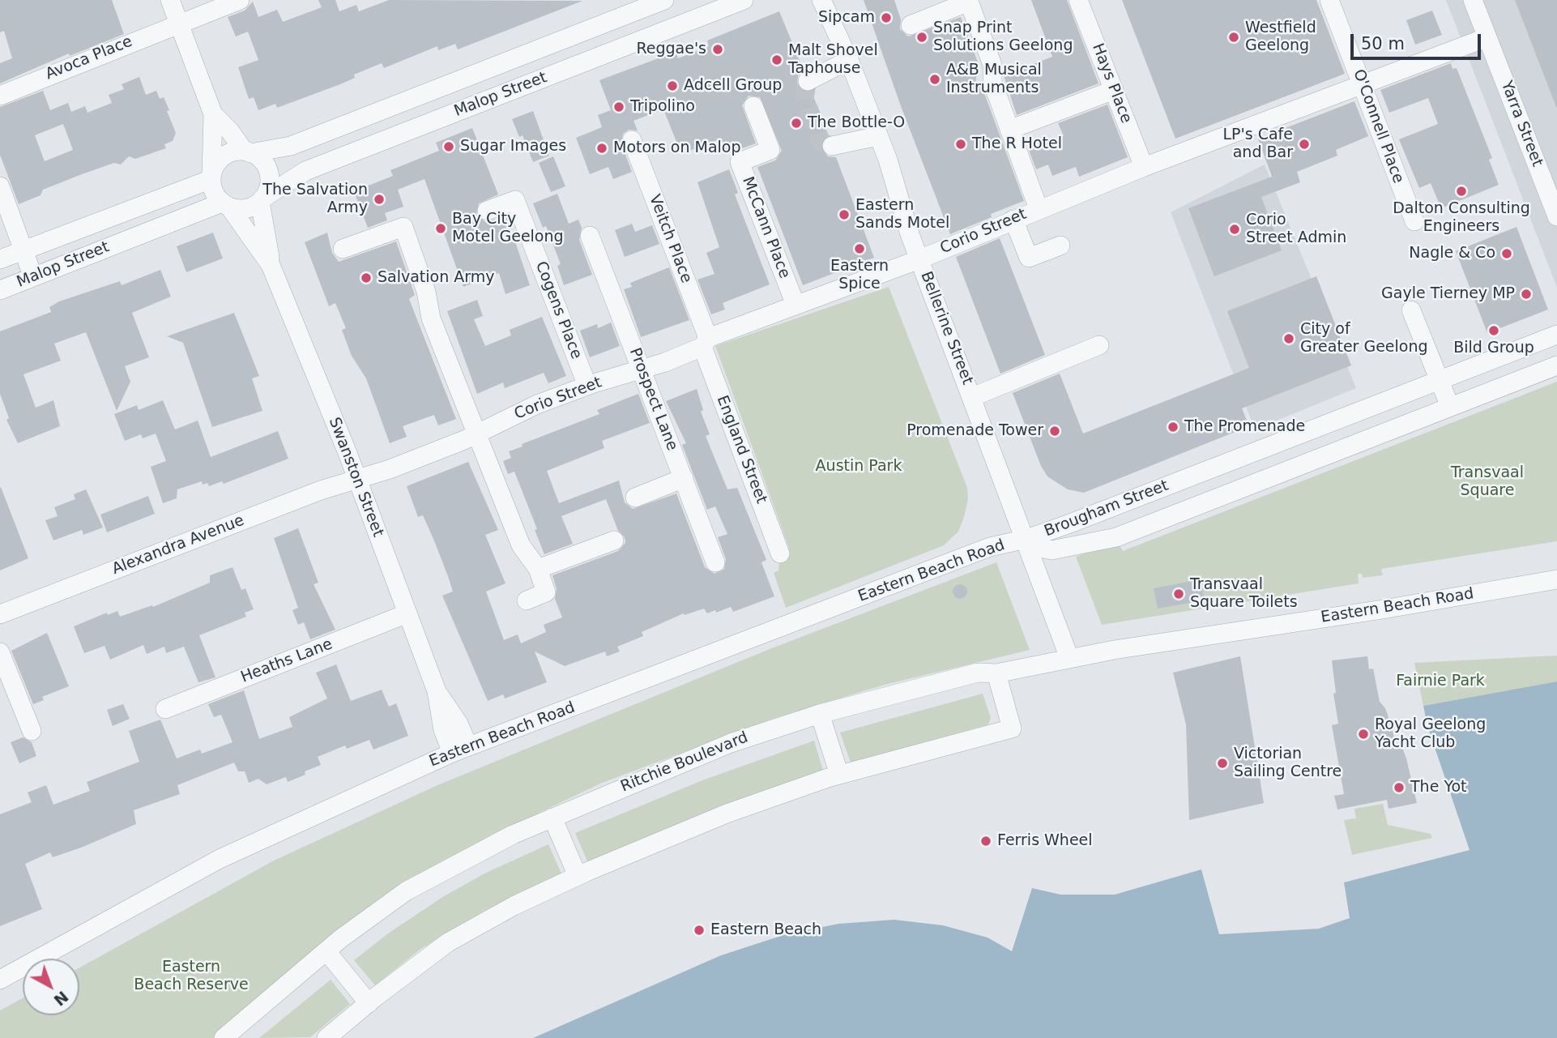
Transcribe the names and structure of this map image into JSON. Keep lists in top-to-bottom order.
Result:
{
  "streets": {
    "street": [
      "Avoca Place",
      "Hays Place",
      "Malop Street",
      "Yarra Street",
      "O'Connell Place",
      "McCann Place",
      "Corio Street",
      "Veitch Place",
      "Cogens Place",
      "Bellerine Street",
      "Prospect Lane",
      "England Street",
      "Swanston Street",
      "Brougham Street",
      "Alexandra Avenue",
      "Eastern Beach Road",
      "Heaths Lane",
      "Ritchie Boulevard"
    ]
  },
  "crossings": [
    ["Hays Place", "Corio Street"],
    ["Malop Street", "Swanston Street"],
    ["Yarra Street", "Corio Street"],
    ["O'Connell Place", "Corio Street"],
    ["McCann Place", "Corio Street"],
    ["Corio Street", "Veitch Place"],
    ["Corio Street", "Cogens Place"],
    ["Corio Street", "Bellerine Street"],
    ["Corio Street", "Prospect Lane"],
    ["Corio Street", "England Street"],
    ["Corio Street", "Swanston Street"],
    ["Corio Street", "Alexandra Avenue"],
    ["Veitch Place", "England Street"],
    ["Bellerine Street", "Brougham Street"],
    ["Bellerine Street", "Eastern Beach Road"],
    ["Bellerine Street", "Ritchie Boulevard"],
    ["Swanston Street", "Alexandra Avenue"],
    ["Swanston Street", "Eastern Beach Road"],
    ["Swanston Street", "Heaths Lane"],
    ["Brougham Street", "Eastern Beach Road"],
    ["Eastern Beach Road", "Ritchie Boulevard"]
  ],
  "parks": [
    "Austin Park",
    "Transvaal Square",
    "Fairnie Park",
    "Eastern Beach Reserve"
  ],
  "places": [
    "Sipcam",
    "Snap Print Solutions Geelong",
    "Westfield Geelong",
    "Reggae's",
    "Malt Shovel Taphouse",
    "A&B Musical Instruments",
    "Adcell Group",
    "Tripolino",
    "The Bottle-O",
    "The R Hotel",
    "LP's Cafe and Bar",
    "Sugar Images",
    "Motors on Malop",
    "Dalton Consulting Engineers",
    "The Salvation Army",
    "Eastern Sands Motel",
    "Bay City Motel Geelong",
    "Corio Street Admin",
    "Eastern Spice",
    "Nagle & Co",
    "Salvation Army",
    "Gayle Tierney MP",
    "Bild Group",
    "City of Greater Geelong",
    "The Promenade",
    "Promenade Tower",
    "Transvaal Square Toilets",
    "Royal Geelong Yacht Club",
    "Victorian Sailing Centre",
    "The Yot",
    "Ferris Wheel",
    "Eastern Beach"
  ],
  "scale_bar": "50 m",
  "north": "bottom right"
}
